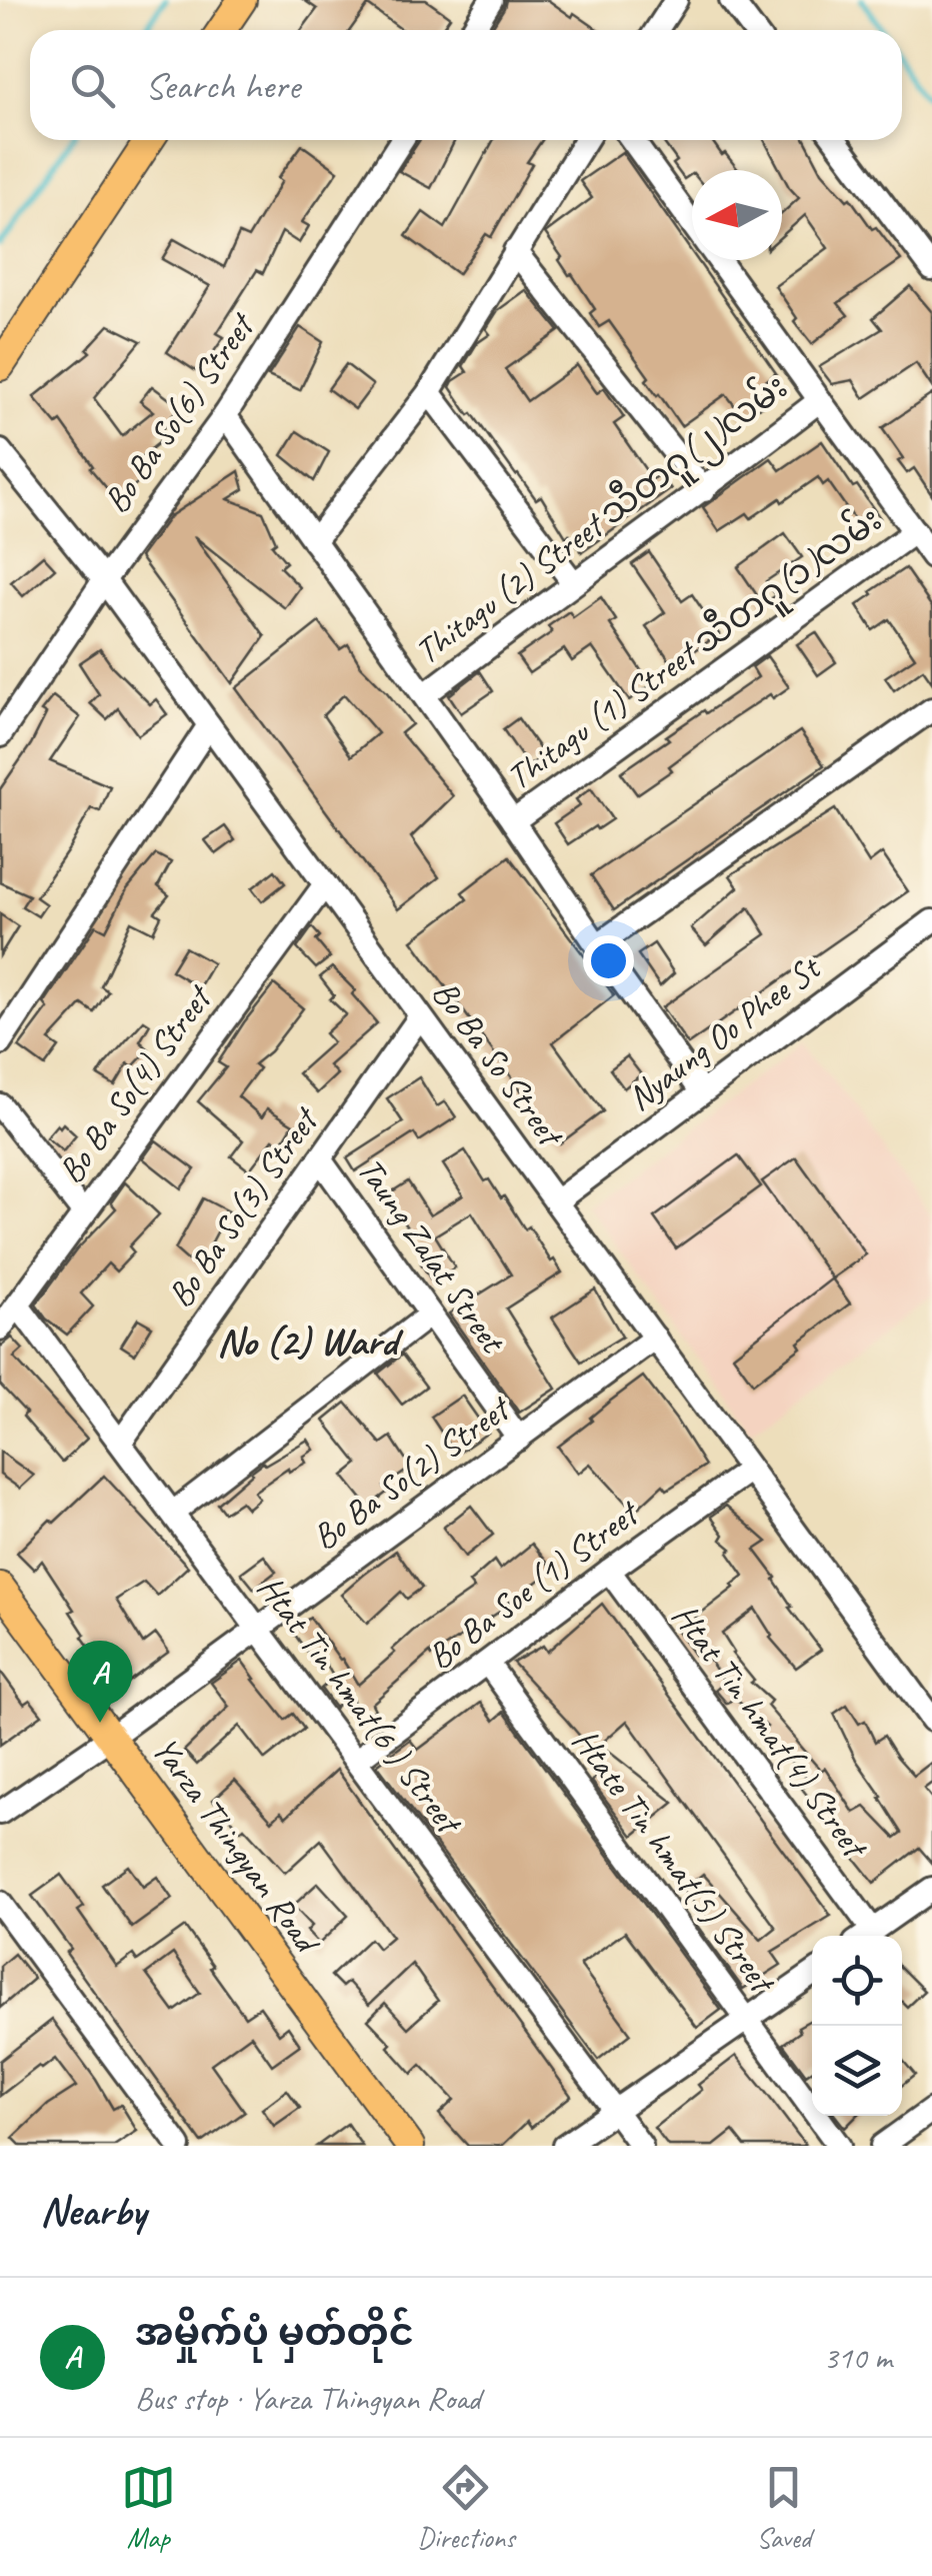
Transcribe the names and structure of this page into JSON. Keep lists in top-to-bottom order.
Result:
{
  "streets": {
    "main road": ["Yarza Thingyan Road"],
    "street": [
      "Bo Ba So(6) Street",
      "Thitagu (2) Street သီတဂူ(၂)လမ်း",
      "Thitagu (1) Street သီတဂူ(၁)လမ်း",
      "Nyaung Oo Phee St",
      "Bo Ba So Street",
      "Bo Ba So(4) Street",
      "Bo Ba So(3) Street",
      "Taung Zalat Street",
      "Bo Ba So(2) Street",
      "Bo Ba Soe (1) Street",
      "Htat Tin hmat(6 ) Street",
      "Htat Tin hmat(4) Street",
      "Htate Tin hmat(5) Street"
    ]
  },
  "crossings": [
    ["Bo Ba So(6) Street", "Bo Ba So Street"],
    ["Nyaung Oo Phee St", "Bo Ba So Street"],
    ["Bo Ba So Street", "Bo Ba So(4) Street"],
    ["Bo Ba So Street", "Bo Ba So(3) Street"],
    ["Bo Ba So Street", "Bo Ba So(2) Street"],
    ["Bo Ba So Street", "Bo Ba Soe (1) Street"],
    ["Bo Ba So(4) Street", "Htat Tin hmat(6 ) Street"],
    ["Bo Ba So(3) Street", "Taung Zalat Street"],
    ["Bo Ba So(3) Street", "Htat Tin hmat(6 ) Street"],
    ["Taung Zalat Street", "Bo Ba So(2) Street"],
    ["Bo Ba So(2) Street", "Htat Tin hmat(6 ) Street"],
    ["Bo Ba So(2) Street", "Yarza Thingyan Road"],
    ["Bo Ba Soe (1) Street", "Htat Tin hmat(6 ) Street"],
    ["Bo Ba Soe (1) Street", "Htat Tin hmat(4) Street"],
    ["Bo Ba Soe (1) Street", "Htate Tin hmat(5) Street"]
  ],
  "districts": ["No (2) Ward"],
  "north": "left",
  "page": {
    "search": "Search here",
    "pins": "A",
    "heading": "Nearby",
    "list": [
      {
        "mark": "A",
        "name": "အမှိုက်ပုံ မှတ်တိုင်",
        "note": "Bus stop · Yarza Thingyan Road",
        "value": "310 m"
      }
    ],
    "nav": ["Map", "Directions", "Saved"]
  }
}
